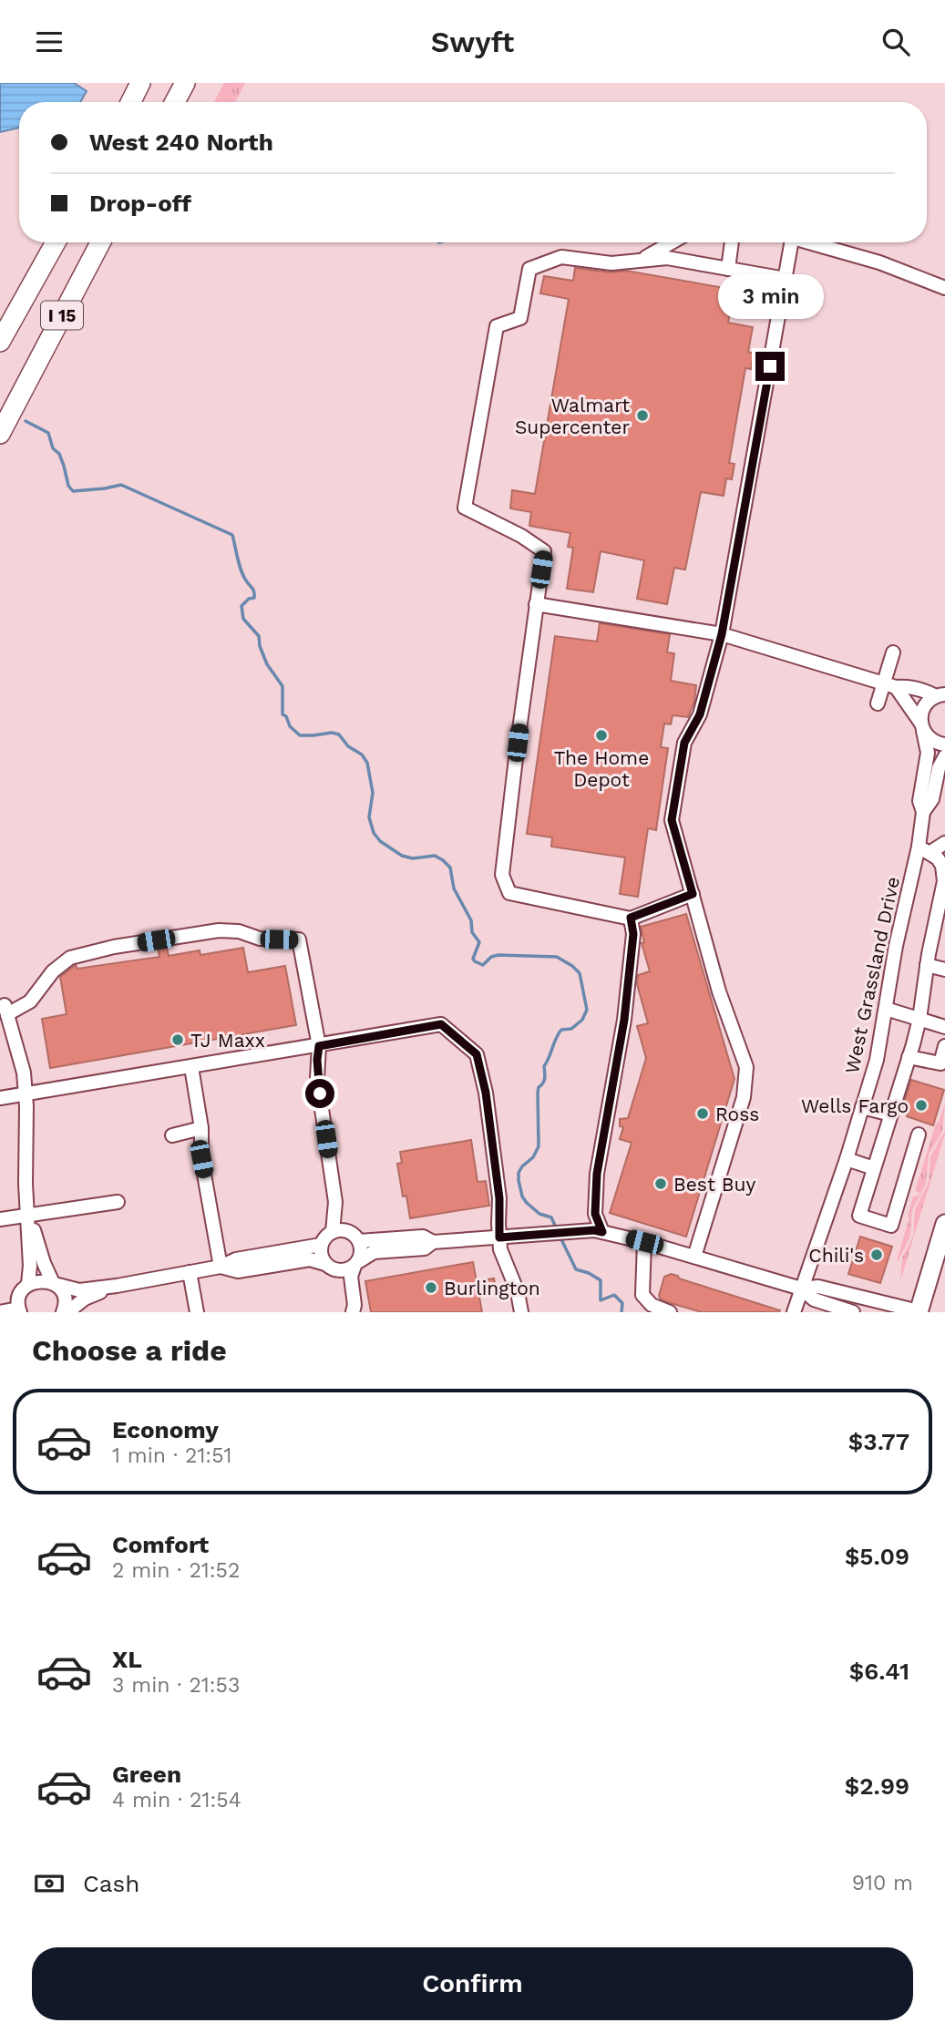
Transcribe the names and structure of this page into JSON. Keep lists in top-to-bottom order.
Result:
{
  "streets": {
    "highway": ["I 15"],
    "street": ["West Grassland Drive"]
  },
  "places": [
    "Walmart Supercenter",
    "The Home Depot",
    "TJ Maxx",
    "Wells Fargo",
    "Ross",
    "Best Buy",
    "Chili's",
    "Burlington"
  ],
  "page": {
    "header": "Swyft",
    "banner": ["West 240 North", "Drop-off"],
    "bubble": "3 min",
    "heading": "Choose a ride",
    "list": [
      {
        "name": "Economy",
        "note": "1 min · 21:51",
        "value": "$3.77"
      },
      {
        "name": "Comfort",
        "note": "2 min · 21:52",
        "value": "$5.09"
      },
      {
        "name": "XL",
        "note": "3 min · 21:53",
        "value": "$6.41"
      },
      {
        "name": "Green",
        "note": "4 min · 21:54",
        "value": "$2.99"
      }
    ],
    "pay": ["Cash", "910 m"],
    "buttons": "Confirm"
  }
}
